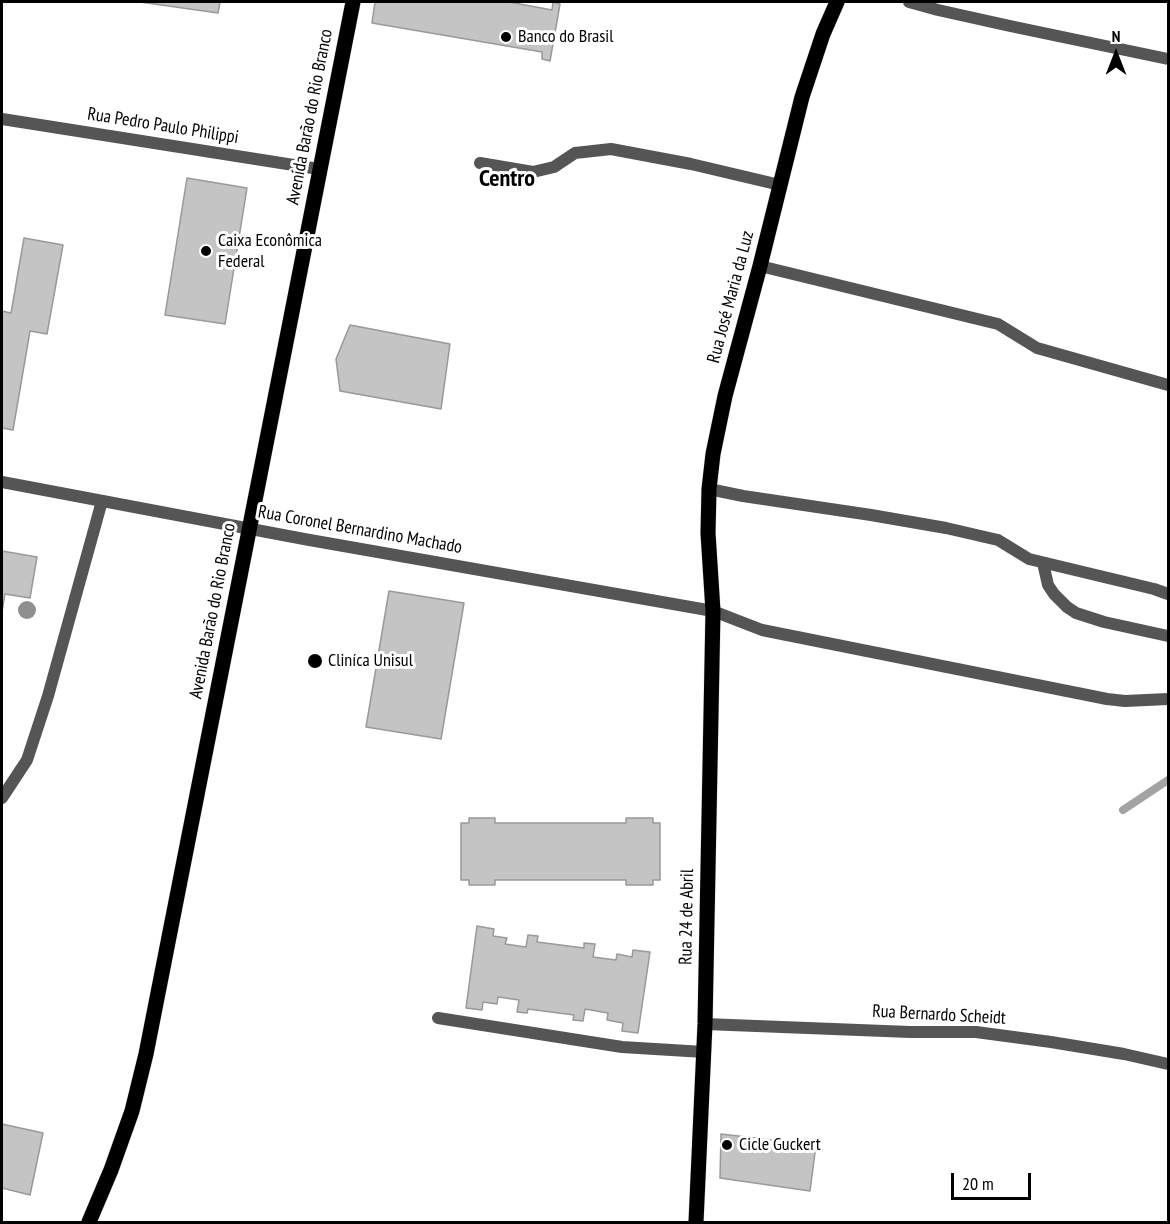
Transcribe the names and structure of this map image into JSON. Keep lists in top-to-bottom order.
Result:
{
  "streets": {
    "main road": ["Avenida Barão do Rio Branco", "Rua José Maria da Luz", "Rua 24 de Abril"],
    "street": ["Rua Pedro Paulo Philippi", "Rua Coronel Bernardino Machado", "Rua Bernardo Scheidt"]
  },
  "crossings": [
    ["Avenida Barão do Rio Branco", "Rua Pedro Paulo Philippi"],
    ["Avenida Barão do Rio Branco", "Rua Coronel Bernardino Machado"],
    ["Rua José Maria da Luz", "Rua Coronel Bernardino Machado"],
    ["Rua José Maria da Luz", "Rua 24 de Abril"],
    ["Rua Coronel Bernardino Machado", "Rua 24 de Abril"],
    ["Rua 24 de Abril", "Rua Bernardo Scheidt"]
  ],
  "districts": ["Centro"],
  "places": [
    "Banco do Brasil",
    "Caixa Econômica Federal",
    "Cliníca Unisul",
    "Cicle Guckert"
  ],
  "scale_bar": "20 m",
  "north": "top"
}
